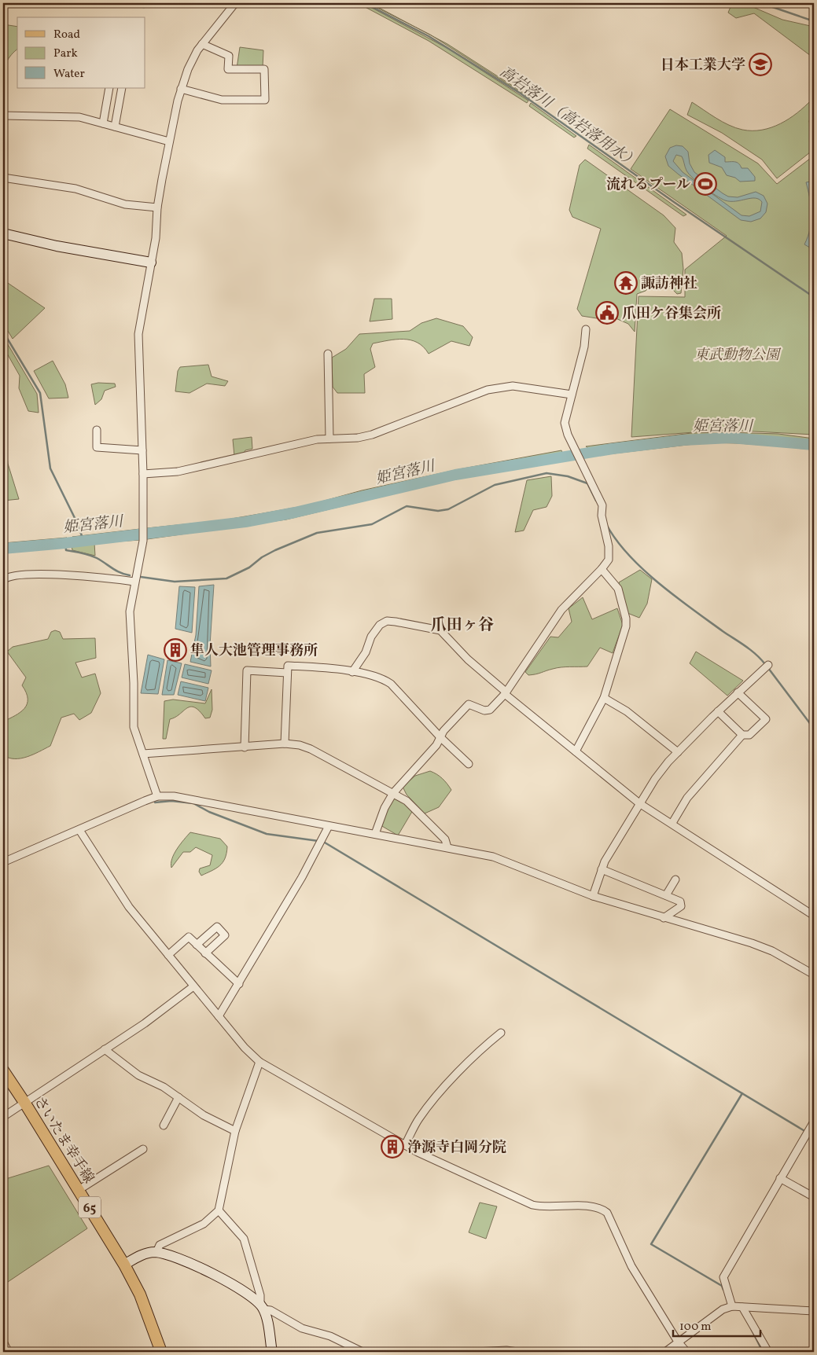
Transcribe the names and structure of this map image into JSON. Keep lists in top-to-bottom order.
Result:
{
  "streets": {
    "main road": ["さいたま幸手線", "65"]
  },
  "districts": ["爪田ヶ谷"],
  "water": ["高岩落川（高岩落用水）", "姫宮落川"],
  "parks": ["東武動物公園"],
  "places": {
    "school or university": ["日本工業大学"],
    "sports": ["流れるプール"],
    "temple": ["諏訪神社"],
    "public building": ["爪田ケ谷集会所"],
    "building": ["隼人大池管理事務所", "浄源寺白岡分院"]
  },
  "legend": ["Road", "Park", "Water"],
  "scale_bar": "100 m"
}
